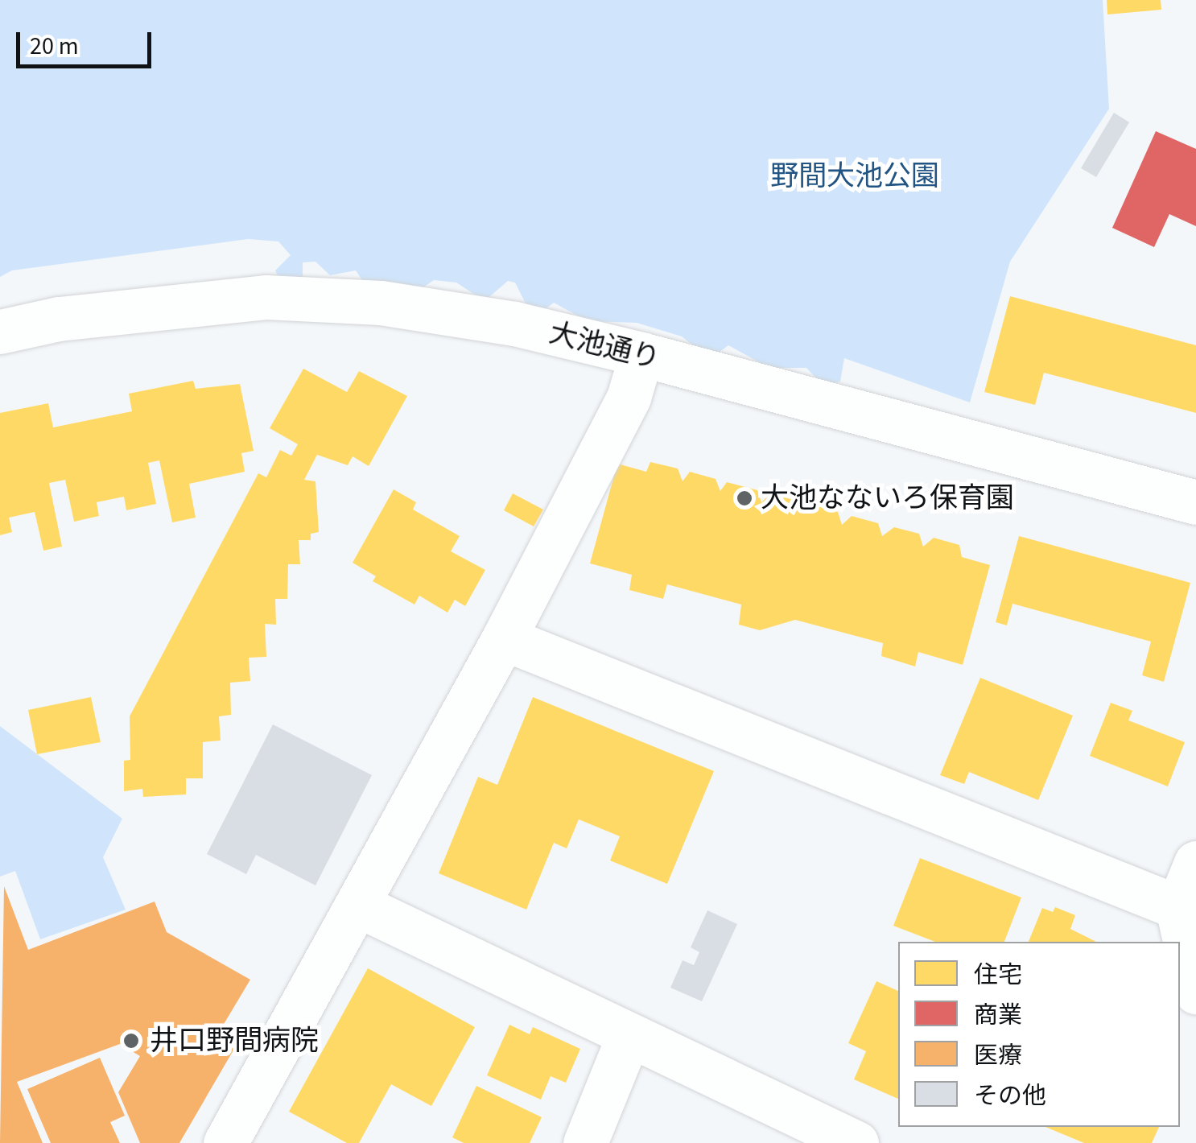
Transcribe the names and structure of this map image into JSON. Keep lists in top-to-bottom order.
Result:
{
  "streets": {
    "street": ["大池通り"]
  },
  "parks": ["野間大池公園"],
  "places": ["大池なないろ保育園", "井口野間病院"],
  "legend": [
    "住宅",
    "商業",
    "医療",
    "その他"
  ],
  "scale_bar": "20 m"
}
